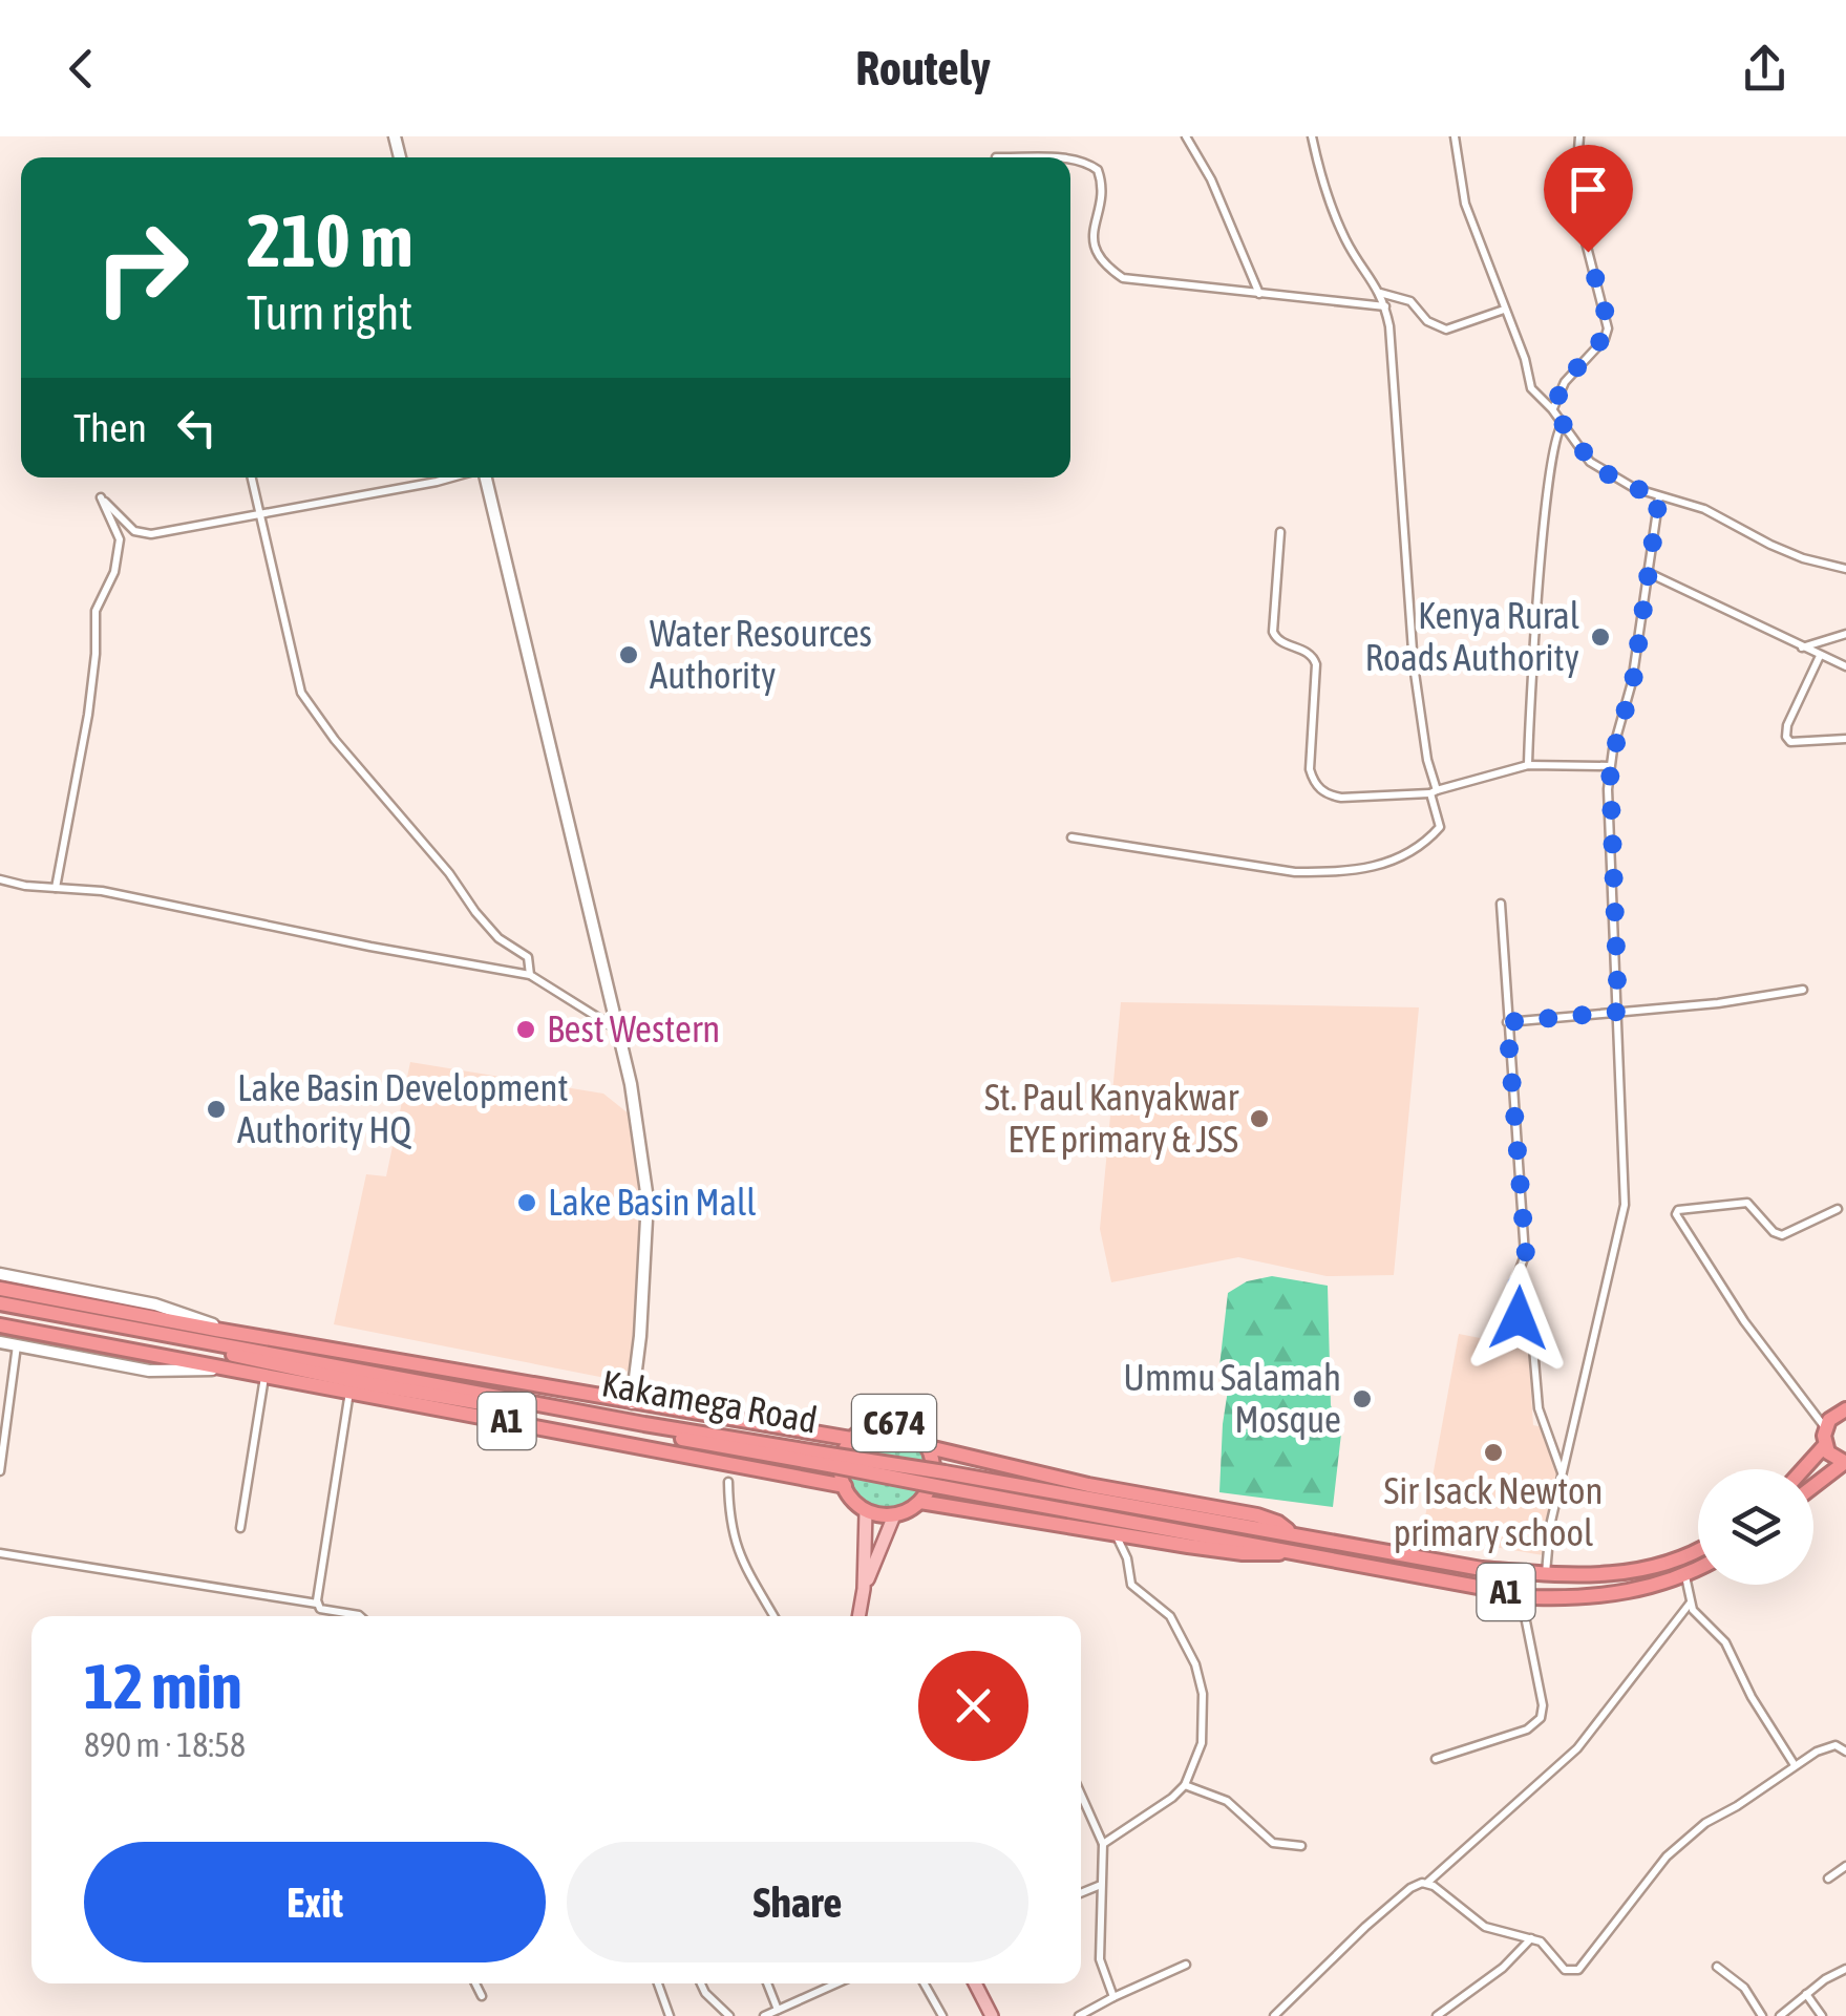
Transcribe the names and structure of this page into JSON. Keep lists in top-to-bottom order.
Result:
{
  "streets": {
    "highway": ["Kakamega Road", "A1", "C674"]
  },
  "crossings": [
    ["Kakamega Road", "A1"],
    ["A1", "C674"]
  ],
  "places": [
    "Kenya Rural Roads Authority",
    "Water Resources Authority",
    "Best Western",
    "Lake Basin Development Authority HQ",
    "St. Paul Kanyakwar EYE primary & JSS",
    "Lake Basin Mall",
    "Ummu Salamah Mosque",
    "Sir Isack Newton primary school"
  ],
  "page": {
    "header": "Routely",
    "turn": ["210 m", "Turn right"],
    "then": "Then",
    "heading": ["12 min", "890 m · 18:58"],
    "buttons": ["Exit", "Share"]
  }
}
